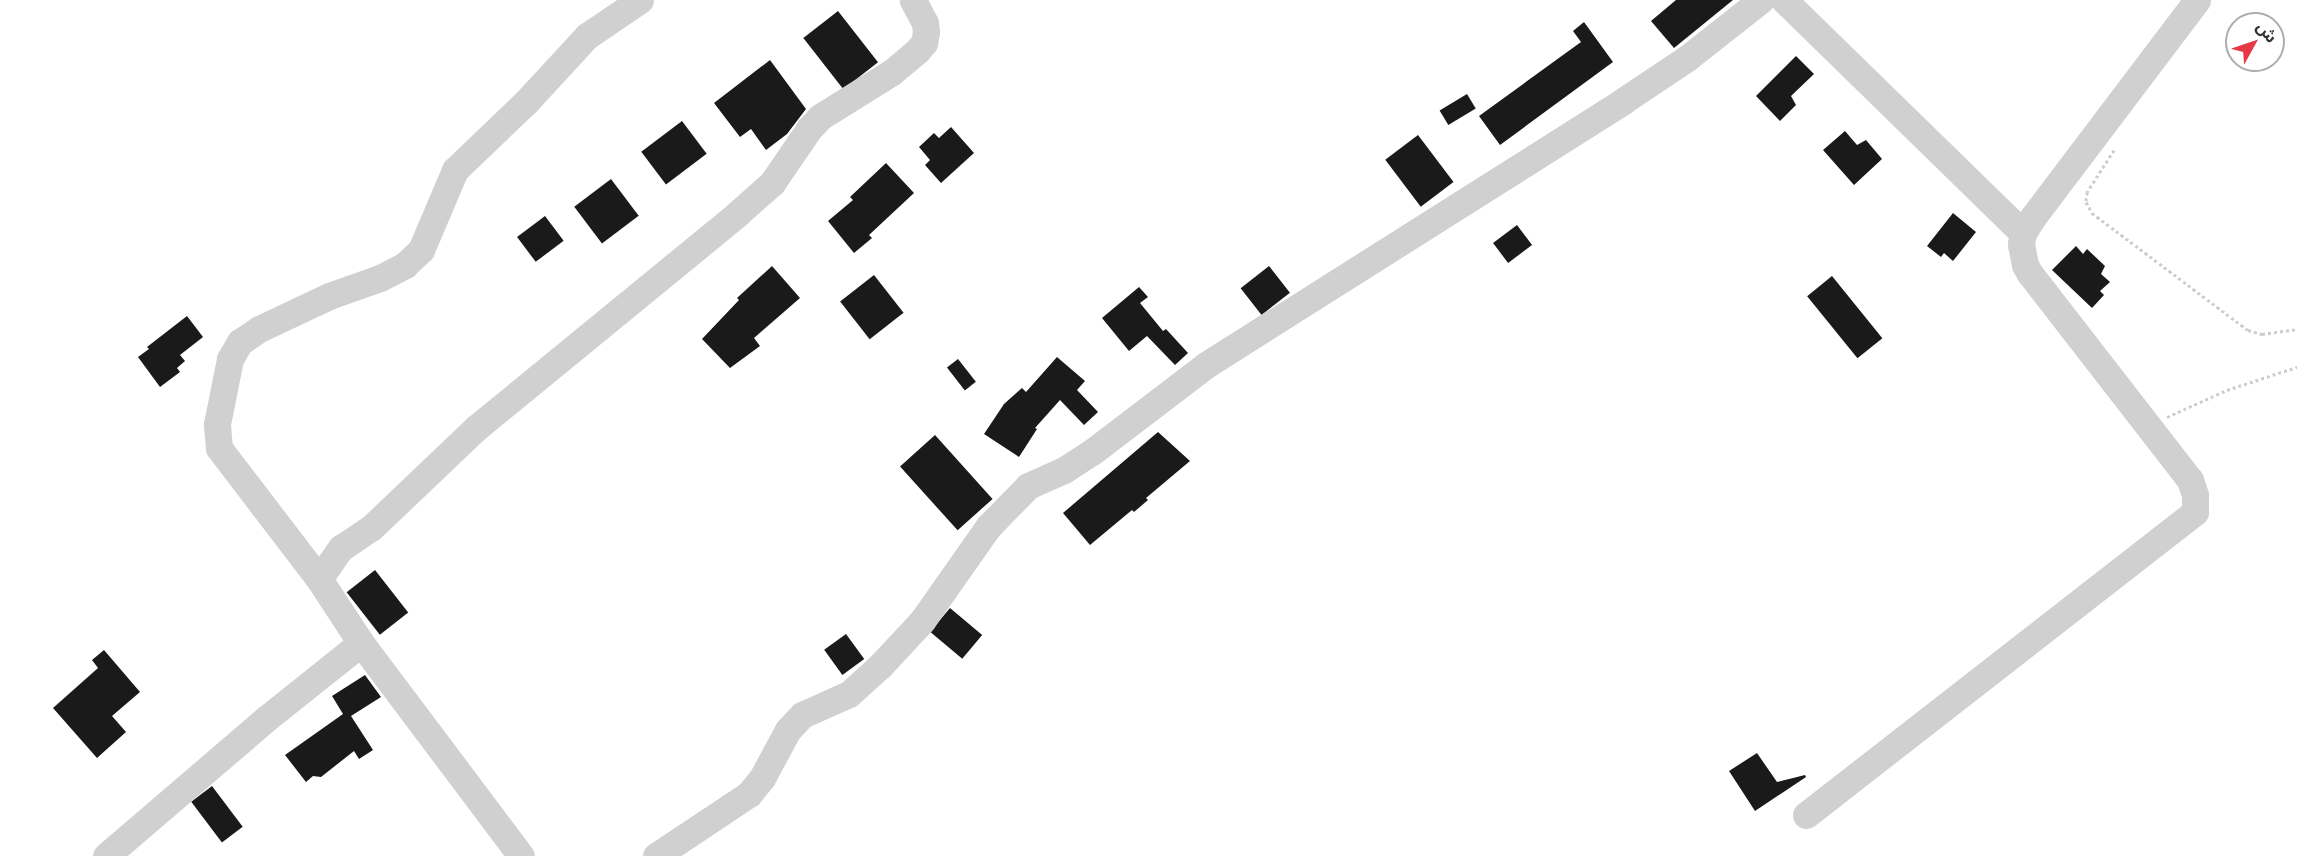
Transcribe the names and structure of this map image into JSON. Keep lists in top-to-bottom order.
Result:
{
  "north": "top right"
}
